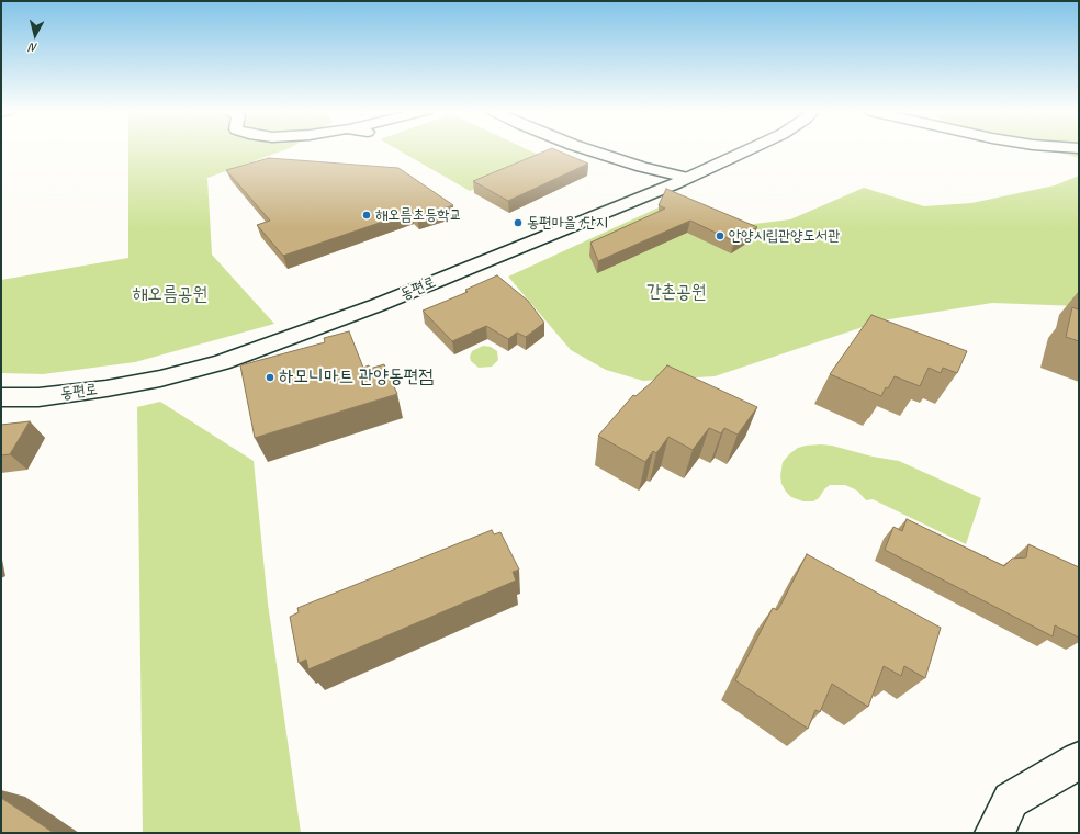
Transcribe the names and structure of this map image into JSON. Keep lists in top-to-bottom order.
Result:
{
  "streets": {
    "street": ["동편로"]
  },
  "parks": ["간촌공원", "해오름공원"],
  "places": [
    "해오름초등학교",
    "동편마을1단지",
    "안양시립관양도서관",
    "하모니마트 관양동편점"
  ],
  "north": "bottom"
}
